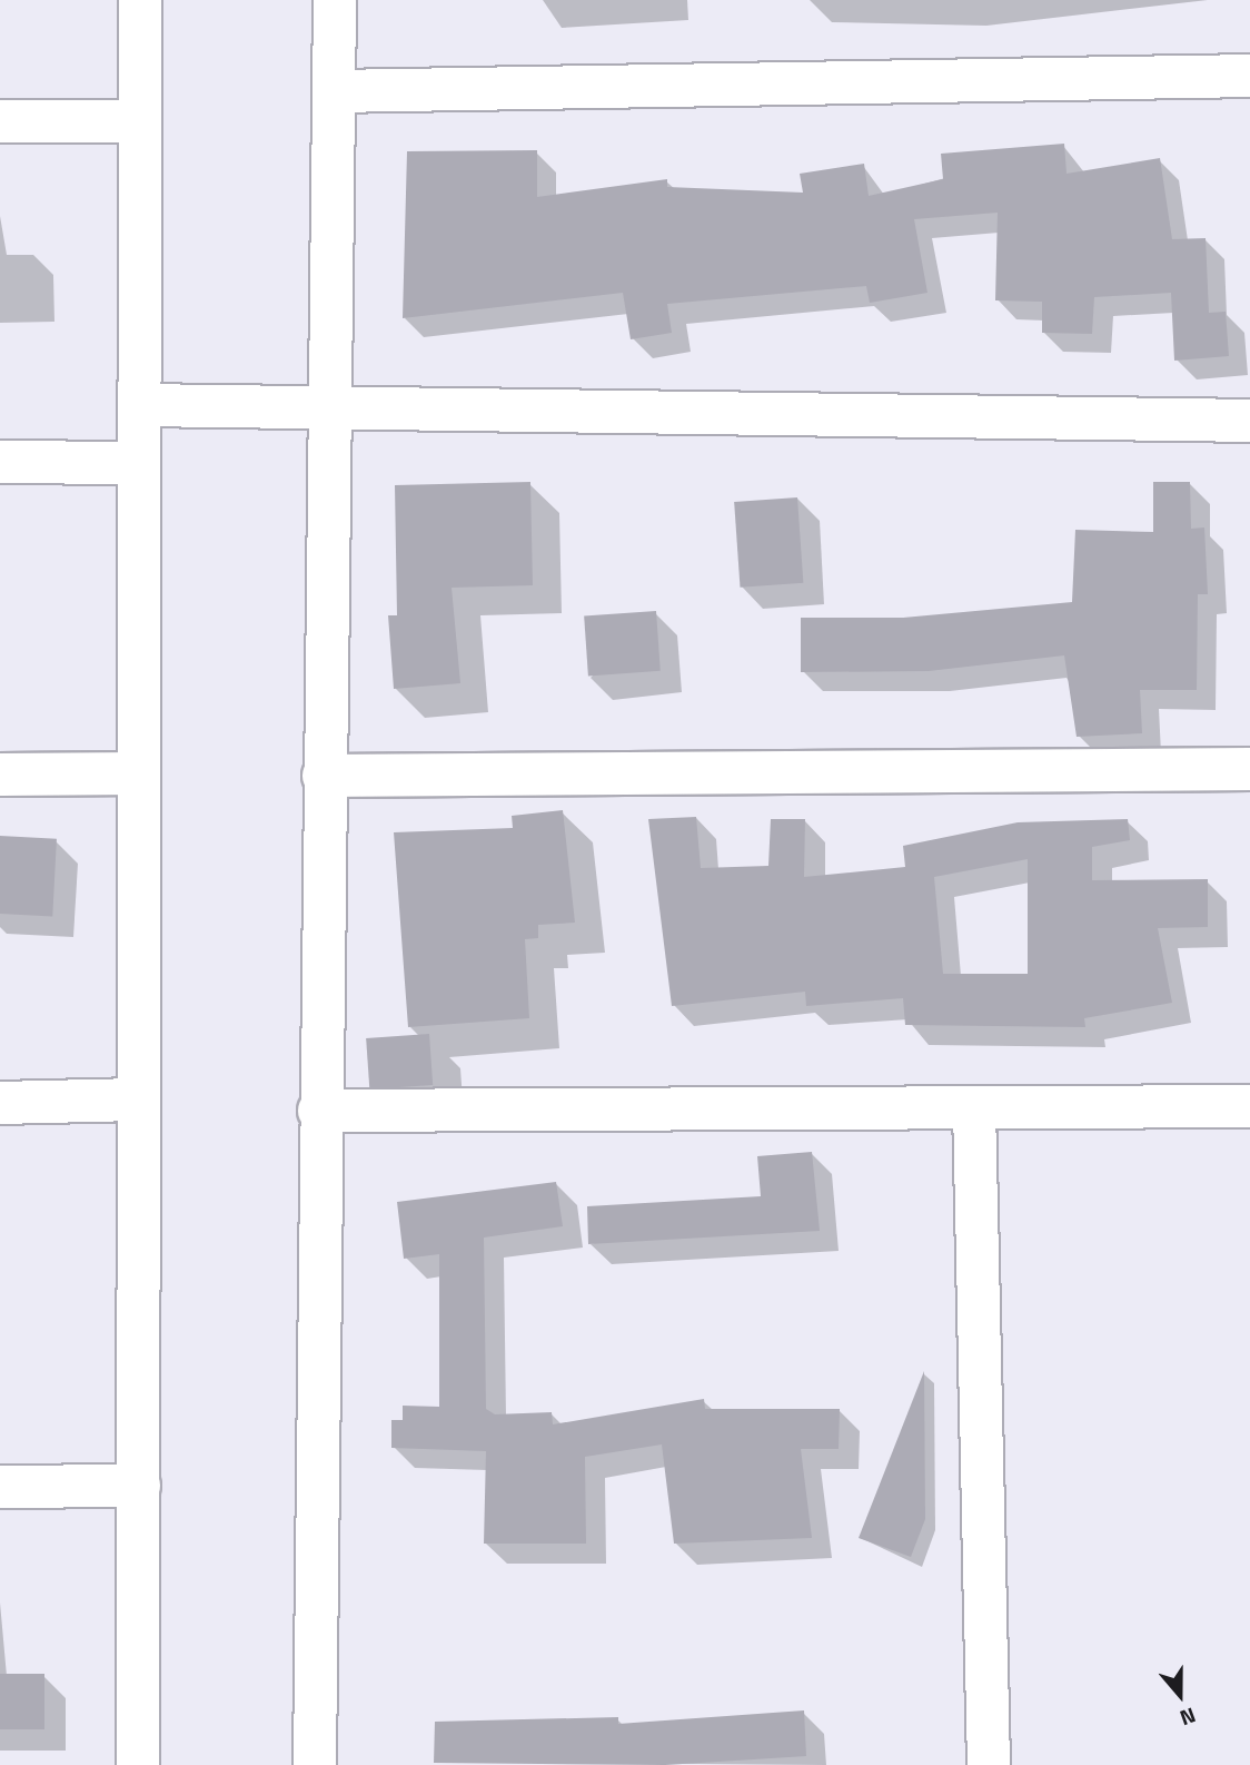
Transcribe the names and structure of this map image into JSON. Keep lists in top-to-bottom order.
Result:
{
  "north": "bottom"
}
